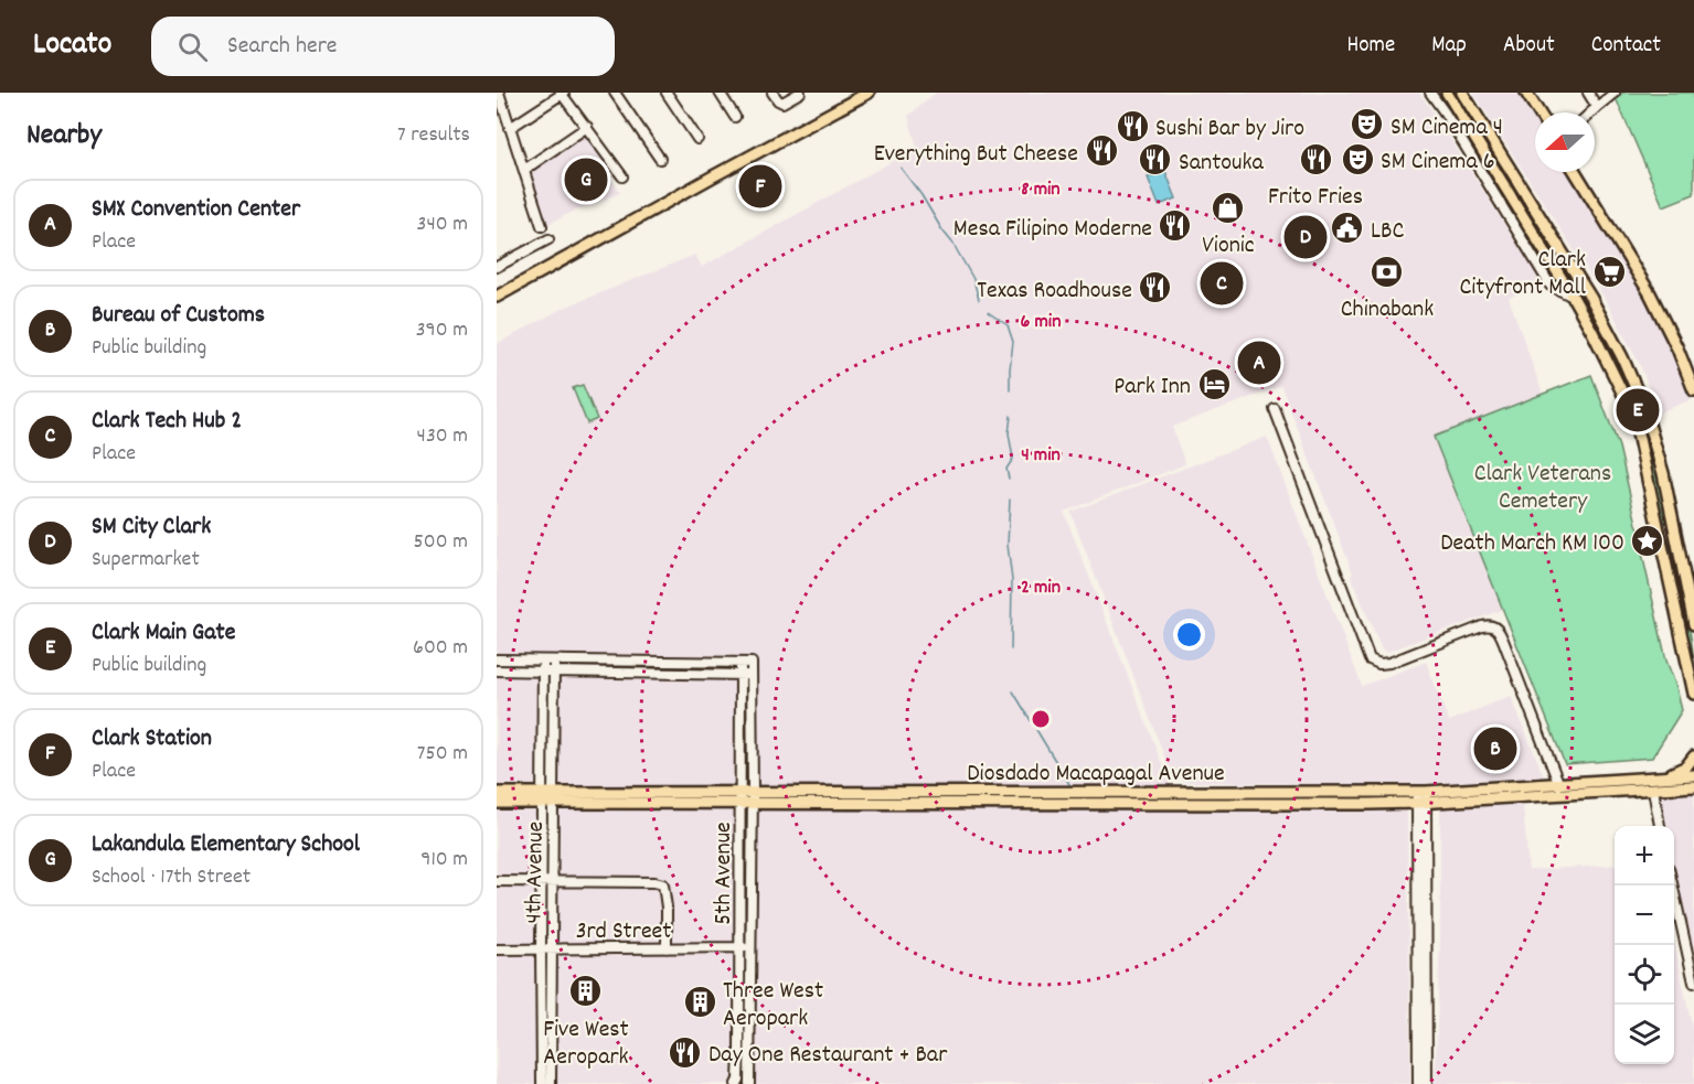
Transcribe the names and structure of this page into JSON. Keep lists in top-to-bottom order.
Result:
{
  "streets": {
    "main road": ["Diosdado Macapagal Avenue"],
    "street": ["4th Avenue", "5th Avenue", "3rd Street"]
  },
  "crossings": [
    ["Diosdado Macapagal Avenue", "4th Avenue"],
    ["Diosdado Macapagal Avenue", "5th Avenue"],
    ["4th Avenue", "3rd Street"],
    ["5th Avenue", "3rd Street"]
  ],
  "parks": ["Clark Veterans Cemetery"],
  "places": {
    "theatre": ["SM Cinema 4", "SM Cinema 6"],
    "restaurant": [
      "Sushi Bar by Jiro",
      "Everything But Cheese",
      "Frito Fries",
      "Santouka",
      "Mesa Filipino Moderne",
      "Texas Roadhouse",
      "Day One Restaurant + Bar"
    ],
    "shop": ["Vionic"],
    "public building": ["LBC"],
    "bank": ["Chinabank"],
    "supermarket": ["Clark Cityfront Mall"],
    "hotel": ["Park Inn"],
    "place": ["Death March KM 100"],
    "building": ["Five West Aeropark", "Three West Aeropark"]
  },
  "north": "left",
  "page": {
    "header": "Locato",
    "search": "Search here",
    "nav": [
      "Home",
      "Map",
      "About",
      "Contact"
    ],
    "heading": ["Nearby", "7 results"],
    "pins": [
      "G",
      "F",
      "D",
      "C",
      "A",
      "E",
      "B"
    ],
    "list": [
      {
        "mark": "A",
        "name": "SMX Convention Center",
        "note": "Place",
        "value": "340 m"
      },
      {
        "mark": "B",
        "name": "Bureau of Customs",
        "note": "Public building",
        "value": "390 m"
      },
      {
        "mark": "C",
        "name": "Clark Tech Hub 2",
        "note": "Place",
        "value": "430 m"
      },
      {
        "mark": "D",
        "name": "SM City Clark",
        "note": "Supermarket",
        "value": "500 m"
      },
      {
        "mark": "E",
        "name": "Clark Main Gate",
        "note": "Public building",
        "value": "600 m"
      },
      {
        "mark": "F",
        "name": "Clark Station",
        "note": "Place",
        "value": "750 m"
      },
      {
        "mark": "G",
        "name": "Lakandula Elementary School",
        "note": "School · 17th Street",
        "value": "910 m"
      }
    ],
    "map_buttons": ["+", "−"]
  },
  "rings": [
    "8 min",
    "6 min",
    "4 min",
    "2 min"
  ]
}
